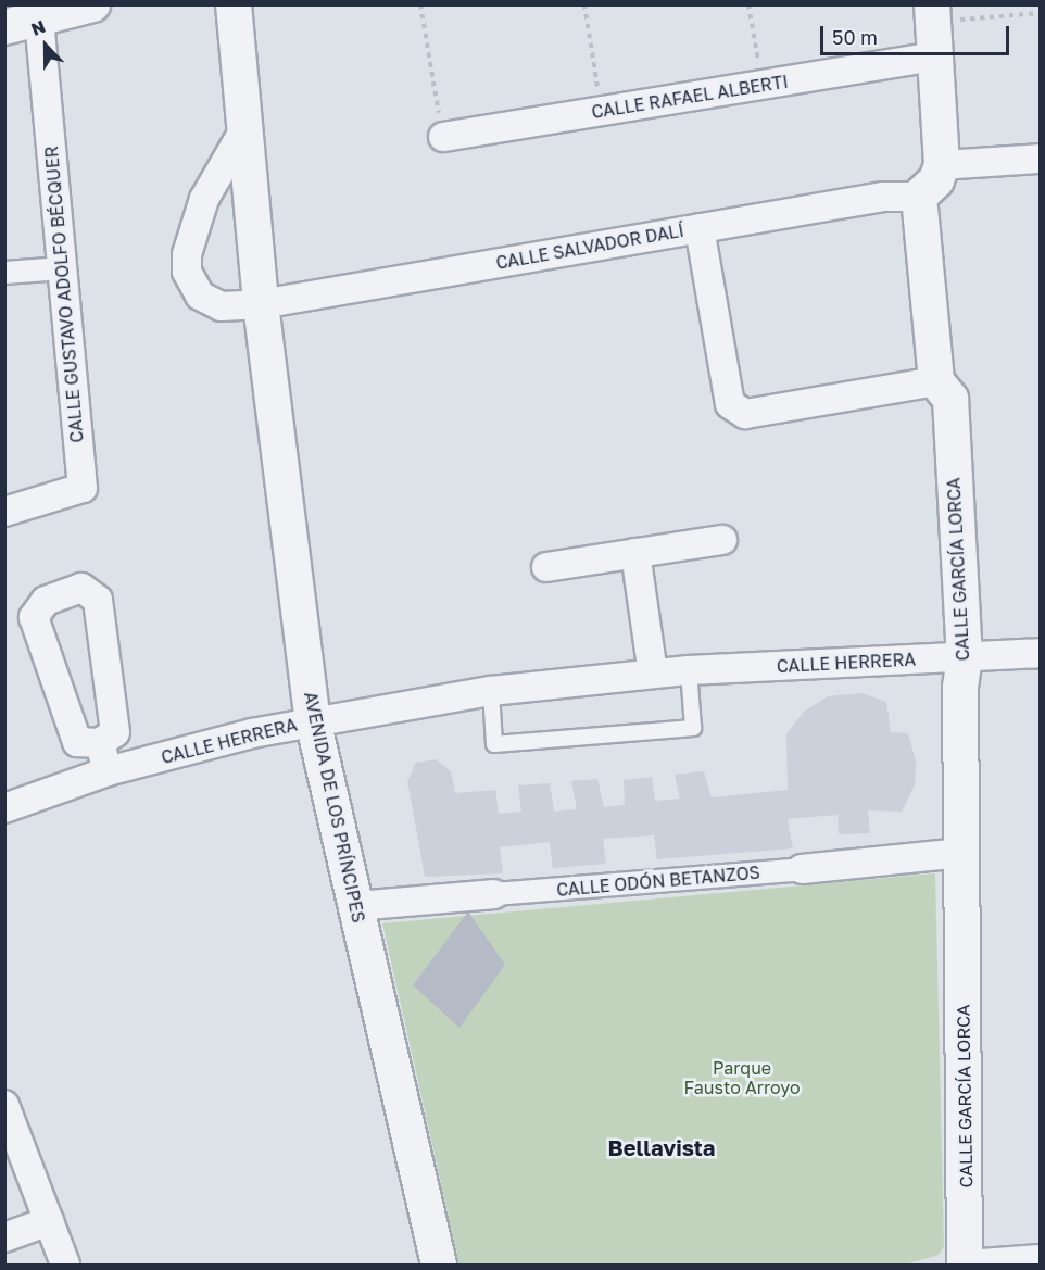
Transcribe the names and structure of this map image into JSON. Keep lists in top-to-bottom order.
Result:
{
  "streets": {
    "street": [
      "CALLE RAFAEL ALBERTI",
      "CALLE SALVADOR DALÍ",
      "CALLE GUSTAVO ADOLFO BÉCQUER",
      "CALLE GARCÍA LORCA",
      "CALLE HERRERA",
      "AVENIDA DE LOS PRÍNCIPES",
      "CALLE ODÓN BETANZOS"
    ]
  },
  "crossings": [
    ["CALLE SALVADOR DALÍ", "CALLE GARCÍA LORCA"],
    ["CALLE SALVADOR DALÍ", "AVENIDA DE LOS PRÍNCIPES"],
    ["CALLE GARCÍA LORCA", "CALLE HERRERA"],
    ["CALLE GARCÍA LORCA", "CALLE ODÓN BETANZOS"],
    ["CALLE HERRERA", "AVENIDA DE LOS PRÍNCIPES"],
    ["AVENIDA DE LOS PRÍNCIPES", "CALLE ODÓN BETANZOS"]
  ],
  "districts": ["Bellavista"],
  "parks": ["Parque Fausto Arroyo"],
  "scale_bar": "50 m",
  "north": "top"
}
